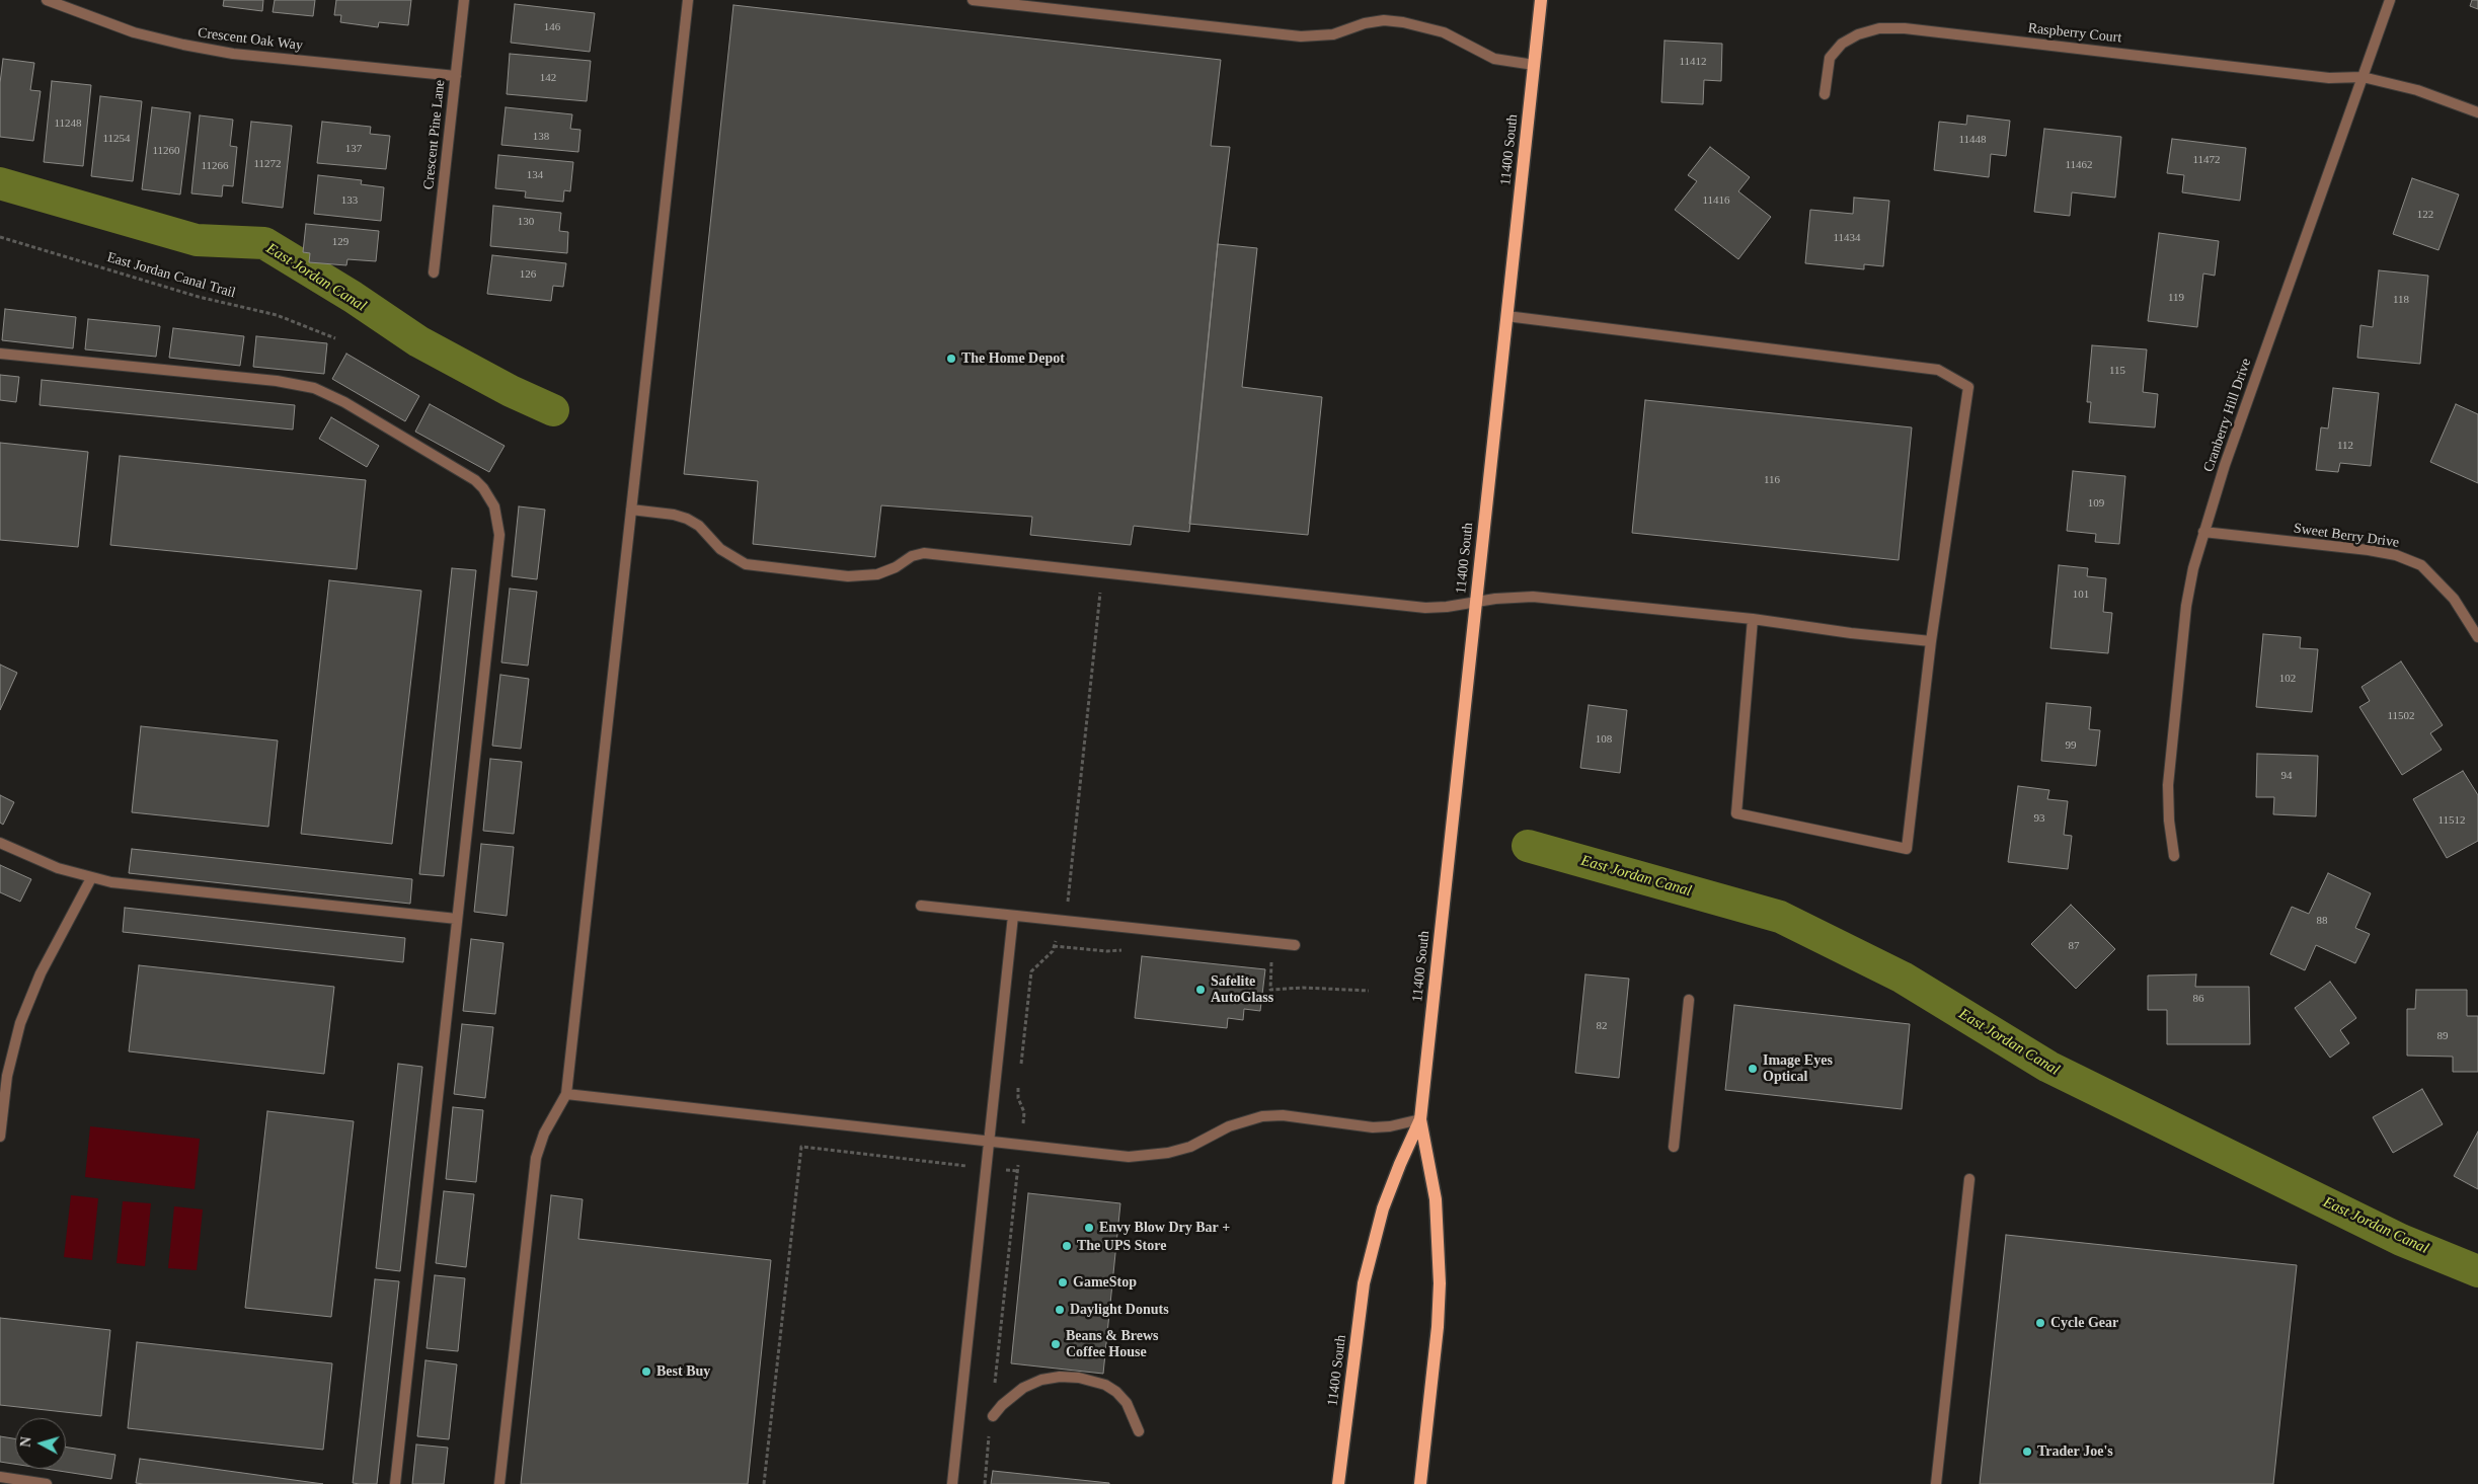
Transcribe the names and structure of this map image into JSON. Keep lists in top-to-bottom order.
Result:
{
  "streets": {
    "main road": ["11400 South"],
    "street": [
      "Raspberry Court",
      "Crescent Oak Way",
      "Crescent Pine Lane",
      "Cranberry Hill Drive",
      "Sweet Berry Drive"
    ],
    "path": ["East Jordan Canal Trail"]
  },
  "crossings": [
    ["Raspberry Court", "Cranberry Hill Drive"],
    ["Crescent Oak Way", "Crescent Pine Lane"],
    ["Cranberry Hill Drive", "Sweet Berry Drive"]
  ],
  "water": ["East Jordan Canal"],
  "places": [
    "The Home Depot",
    "Safelite AutoGlass",
    "Image Eyes Optical",
    "Envy Blow Dry Bar +",
    "The UPS Store",
    "GameStop",
    "Daylight Donuts",
    "Cycle Gear",
    "Beans & Brews Coffee House",
    "Best Buy",
    "Trader Joe's"
  ],
  "house_numbers": [
    "146",
    "11412",
    "142",
    "11248",
    "138",
    "11254",
    "11448",
    "137",
    "11260",
    "11472",
    "11272",
    "11462",
    "11266",
    "134",
    "133",
    "11416",
    "122",
    "130",
    "11434",
    "129",
    "126",
    "119",
    "118",
    "115",
    "112",
    "116",
    "109",
    "101",
    "102",
    "11502",
    "108",
    "99",
    "94",
    "93",
    "11512",
    "88",
    "87",
    "86",
    "82",
    "89"
  ],
  "north": "left"
}
